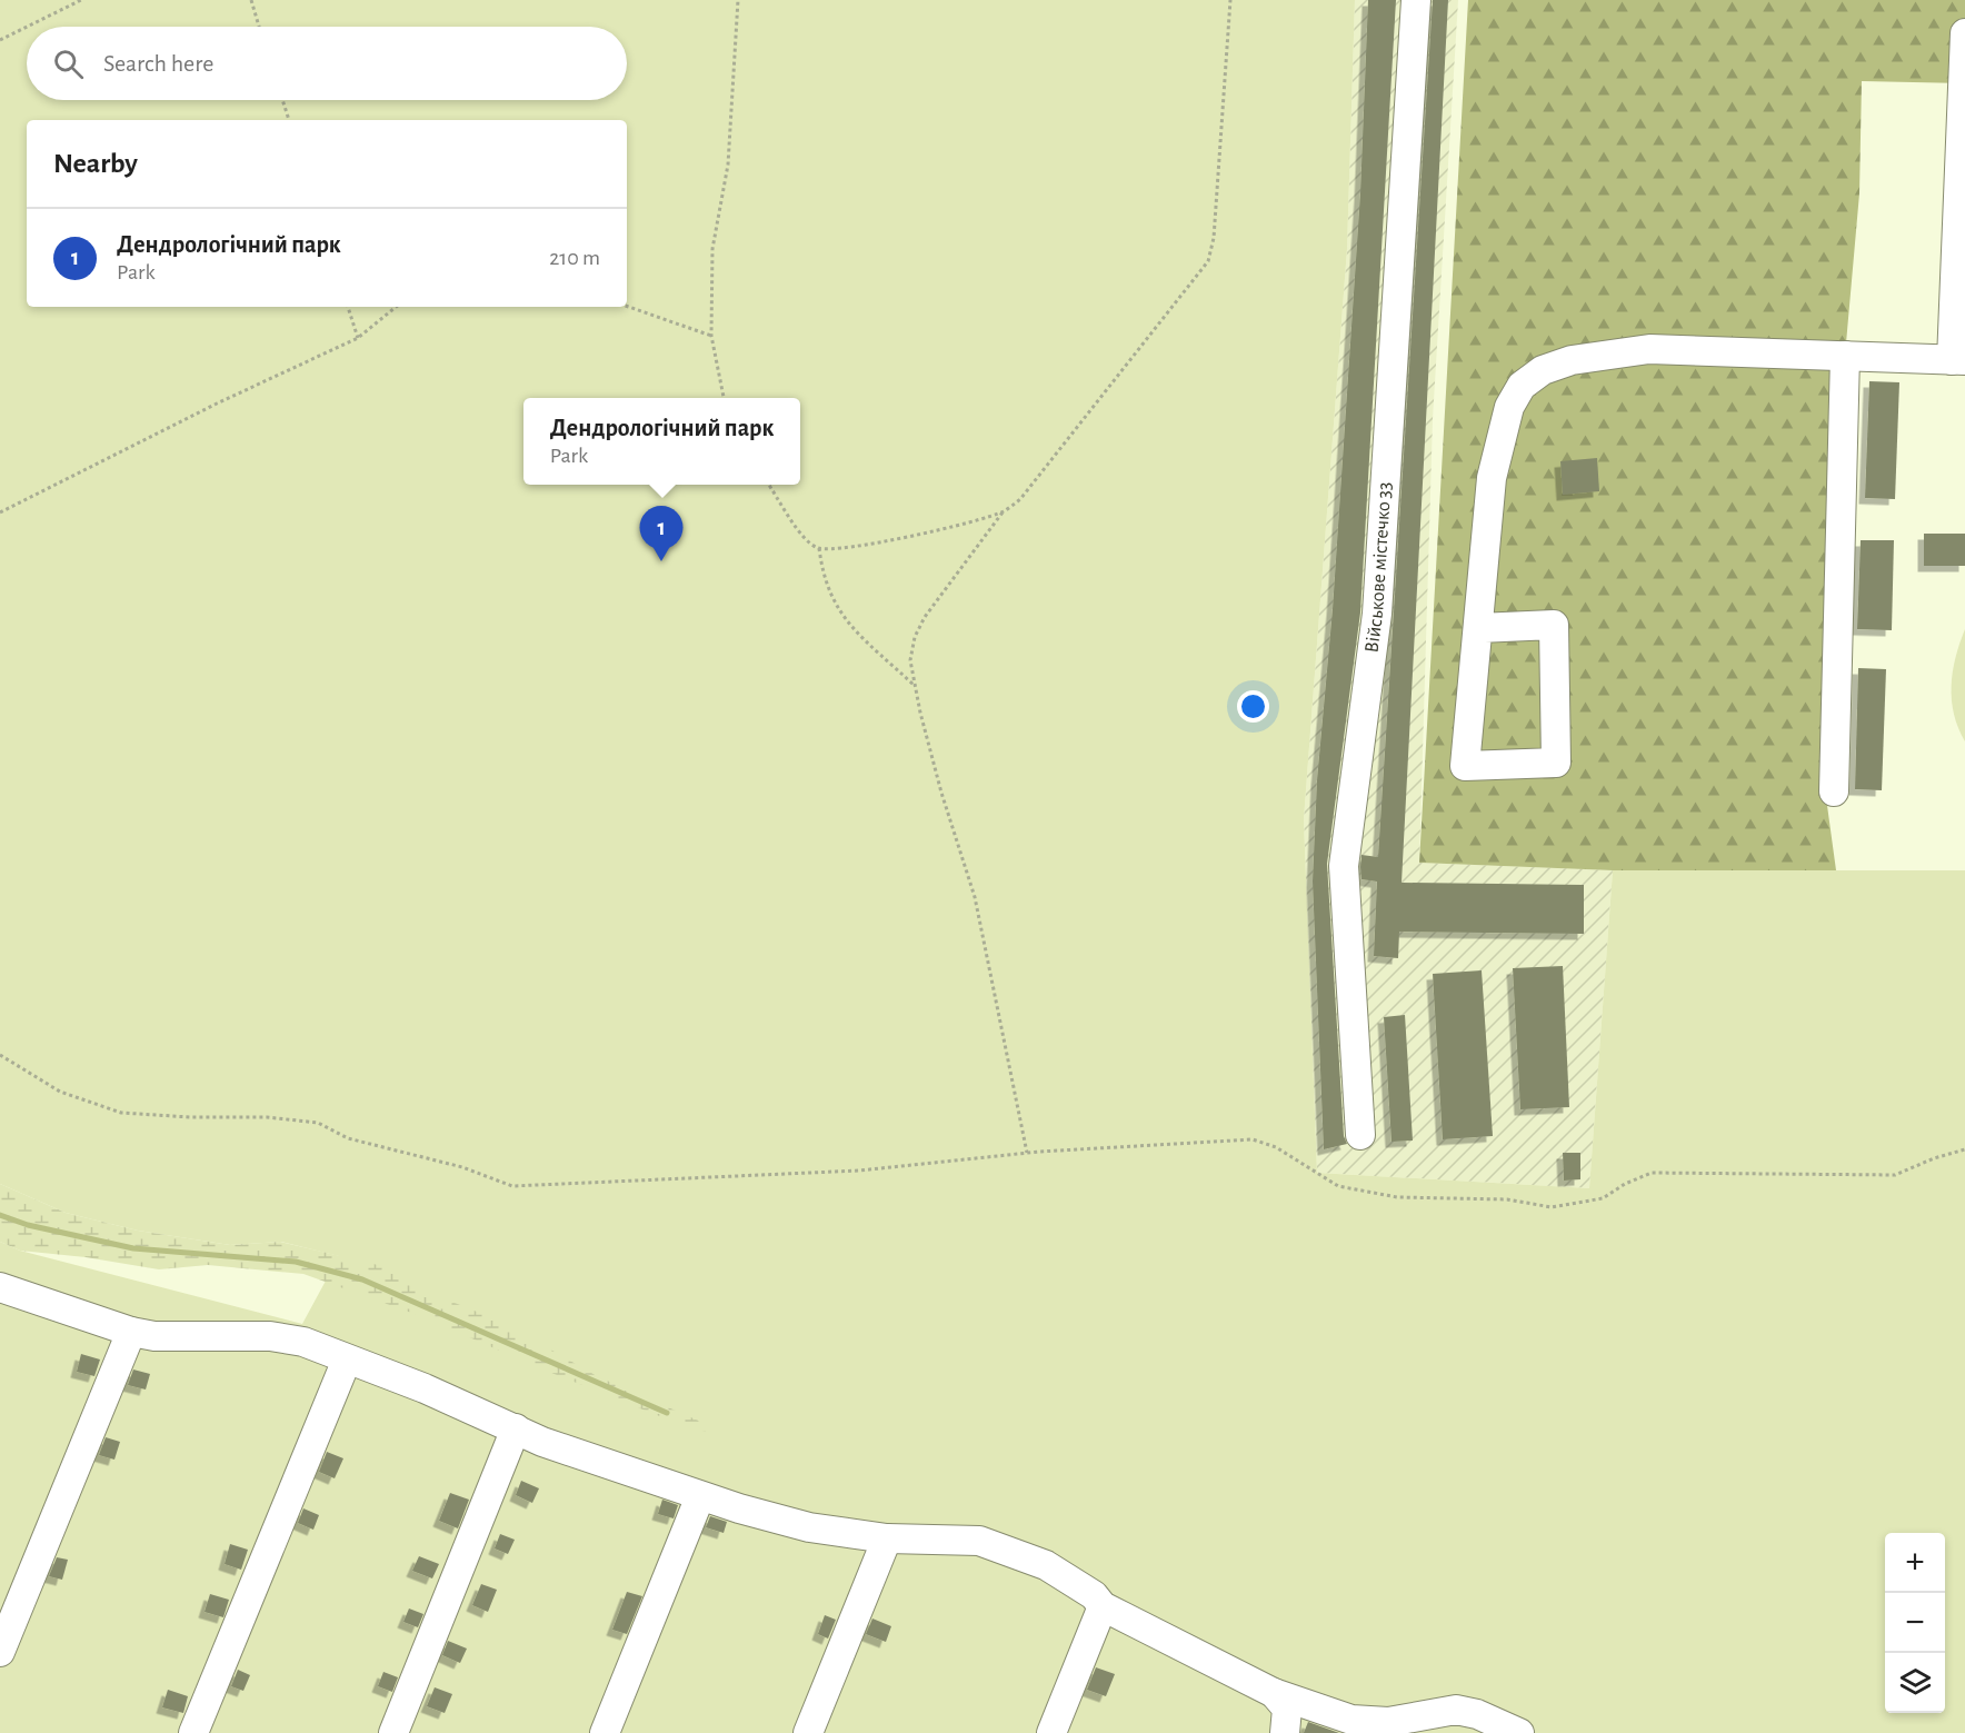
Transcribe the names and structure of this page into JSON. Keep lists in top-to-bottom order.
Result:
{
  "streets": {
    "street": ["Військове містечко 33"]
  },
  "page": {
    "search": "Search here",
    "heading": "Nearby",
    "list": [
      {
        "mark": "1",
        "name": "Дендрологічний парк",
        "note": "Park",
        "value": "210 m"
      }
    ],
    "popup": ["Дендрологічний парк", "Park"],
    "pins": "1",
    "map_buttons": ["+", "−"]
  }
}
